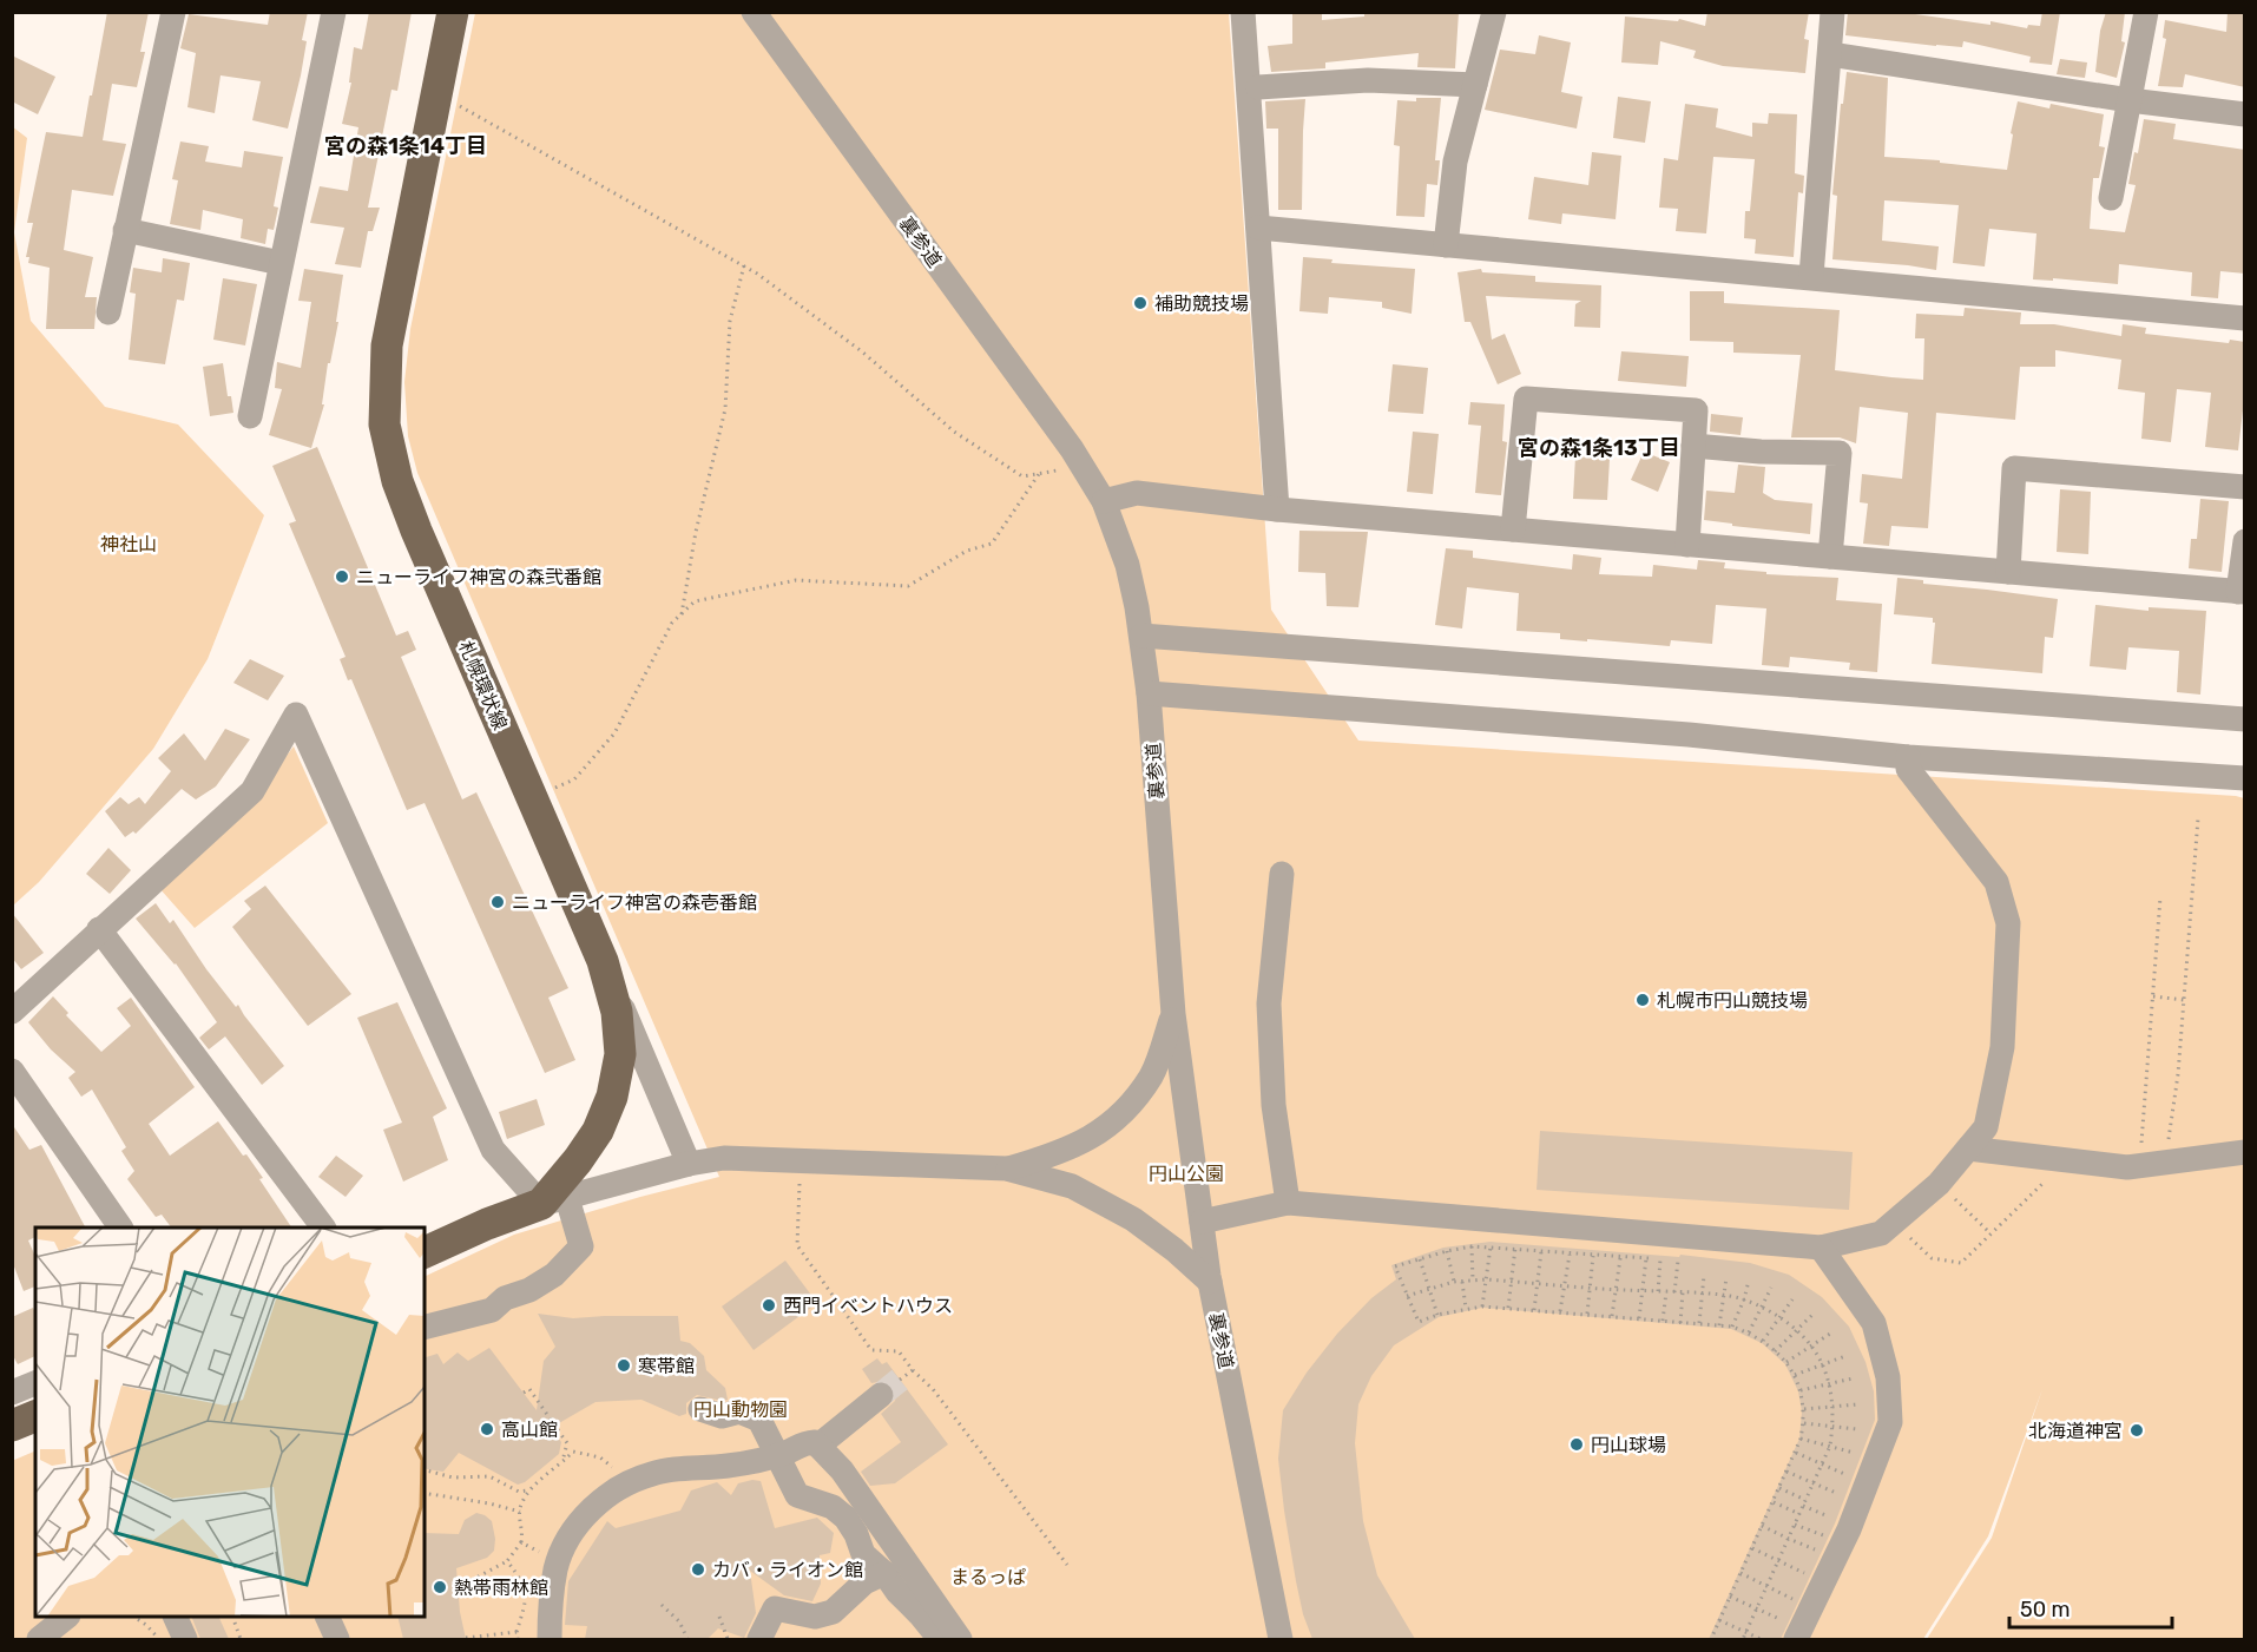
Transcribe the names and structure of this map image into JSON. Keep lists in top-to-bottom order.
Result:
{
  "streets": {
    "main road": ["札幌環状線"],
    "street": ["裏参道"]
  },
  "districts": ["宮の森1条14丁目", "宮の森1条13丁目"],
  "parks": [
    "神社山",
    "円山公園",
    "円山動物園",
    "まるっぱ"
  ],
  "places": [
    "補助競技場",
    "ニューライフ神宮の森弐番館",
    "ニューライフ神宮の森壱番館",
    "札幌市円山競技場",
    "西門イベントハウス",
    "寒帯館",
    "高山館",
    "北海道神宮",
    "円山球場",
    "カバ・ライオン館",
    "熱帯雨林館"
  ],
  "scale_bar": "50 m"
}
